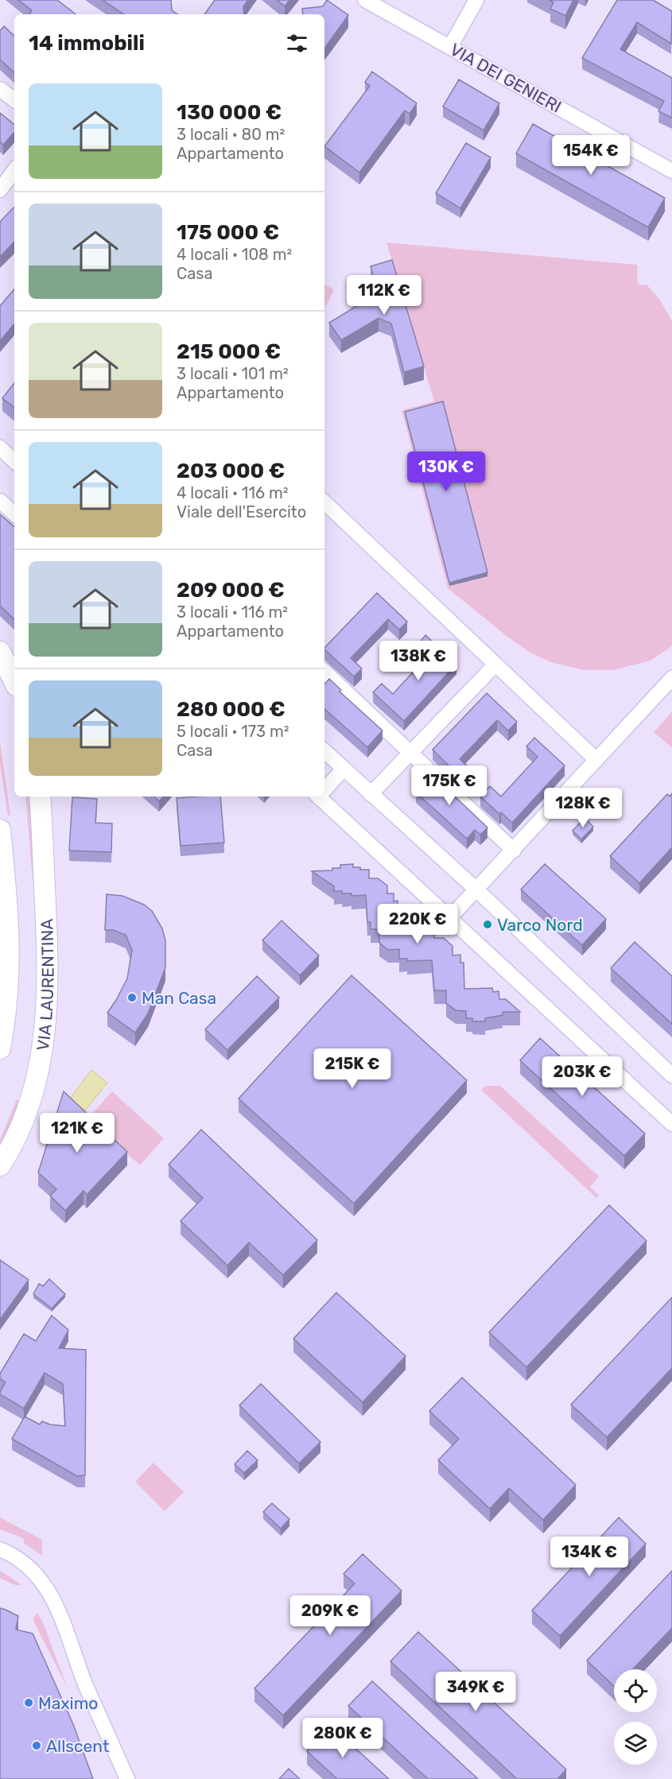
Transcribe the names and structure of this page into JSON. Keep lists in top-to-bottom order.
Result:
{
  "streets": {
    "main road": ["VIA LAURENTINA"],
    "street": ["VIA DEI GENIERI"]
  },
  "places": [
    "Varco Nord",
    "Man Casa",
    "Maximo",
    "Allscent"
  ],
  "page": {
    "heading": "14 immobili",
    "list": [
      {
        "name": "130 000 €",
        "note": "3 locali · 80 m² · Appartamento"
      },
      {
        "name": "175 000 €",
        "note": "4 locali · 108 m² · Casa"
      },
      {
        "name": "215 000 €",
        "note": "3 locali · 101 m² · Appartamento"
      },
      {
        "name": "203 000 €",
        "note": "4 locali · 116 m² · Viale dell'Esercito"
      },
      {
        "name": "209 000 €",
        "note": "3 locali · 116 m² · Appartamento"
      },
      {
        "name": "280 000 €",
        "note": "5 locali · 173 m² · Casa"
      }
    ],
    "price": [
      "154K €",
      "112K €",
      "130K €",
      "138K €",
      "175K €",
      "128K €",
      "220K €",
      "215K €",
      "203K €",
      "121K €",
      "134K €",
      "209K €",
      "349K €",
      "280K €"
    ]
  }
}
